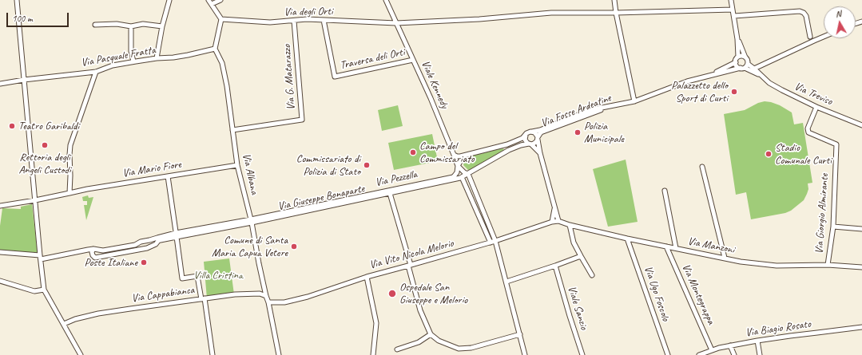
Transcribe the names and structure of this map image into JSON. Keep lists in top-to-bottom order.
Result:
{
  "streets": {
    "street": [
      "Via degli Orti",
      "Via Pasquale Fratta",
      "Traversa deli Orti",
      "Via G. Matarazzo",
      "Viale Kennedy",
      "Via Treviso",
      "Via Fosse Ardeatine",
      "Via Mario Fiore",
      "Via Albana",
      "Via Pezzella",
      "Via Giorgio Almirante",
      "Via Manzoni",
      "Via Vito Nicola Melorio",
      "Via Ugo Foscolo",
      "Via Cappabianca",
      "Via Montegrappa",
      "Viale Sanzio",
      "Via Biagio Rosato"
    ]
  },
  "crossings": [
    ["Via degli Orti", "Traversa deli Orti"],
    ["Via degli Orti", "Via G. Matarazzo"],
    ["Via degli Orti", "Viale Kennedy"],
    ["Via Pasquale Fratta", "Via Albana"],
    ["Traversa deli Orti", "Viale Kennedy"],
    ["Via G. Matarazzo", "Via Albana"],
    ["Viale Kennedy", "Via Fosse Ardeatine"],
    ["Viale Kennedy", "Via Pezzella"],
    ["Via Treviso", "Via Fosse Ardeatine"],
    ["Via Treviso", "Via Giorgio Almirante"],
    ["Via Mario Fiore", "Via Albana"],
    ["Via Albana", "Via Pezzella"],
    ["Via Albana", "Via Vito Nicola Melorio"],
    ["Via Albana", "Via Cappabianca"],
    ["Via Giorgio Almirante", "Via Manzoni"],
    ["Via Manzoni", "Via Vito Nicola Melorio"],
    ["Via Manzoni", "Via Ugo Foscolo"],
    ["Via Manzoni", "Via Montegrappa"],
    ["Via Montegrappa", "Via Biagio Rosato"]
  ],
  "parks": ["Villa Cristina"],
  "places": [
    "Palazzetto dello Sport di Curti",
    "Teatro Garibaldi",
    "Polizia Municipale",
    "Rettoria degli Angeli Custodi",
    "Campo del Commissariato",
    "Stadio Comunale Curti",
    "Commissariato di Polizia di Stato",
    "Comune di Santa Maria Capua Vetere",
    "Poste Italiane",
    "Ospedale San Giuseppe e Melorio"
  ],
  "scale_bar": "100 m",
  "north": "top"
}
